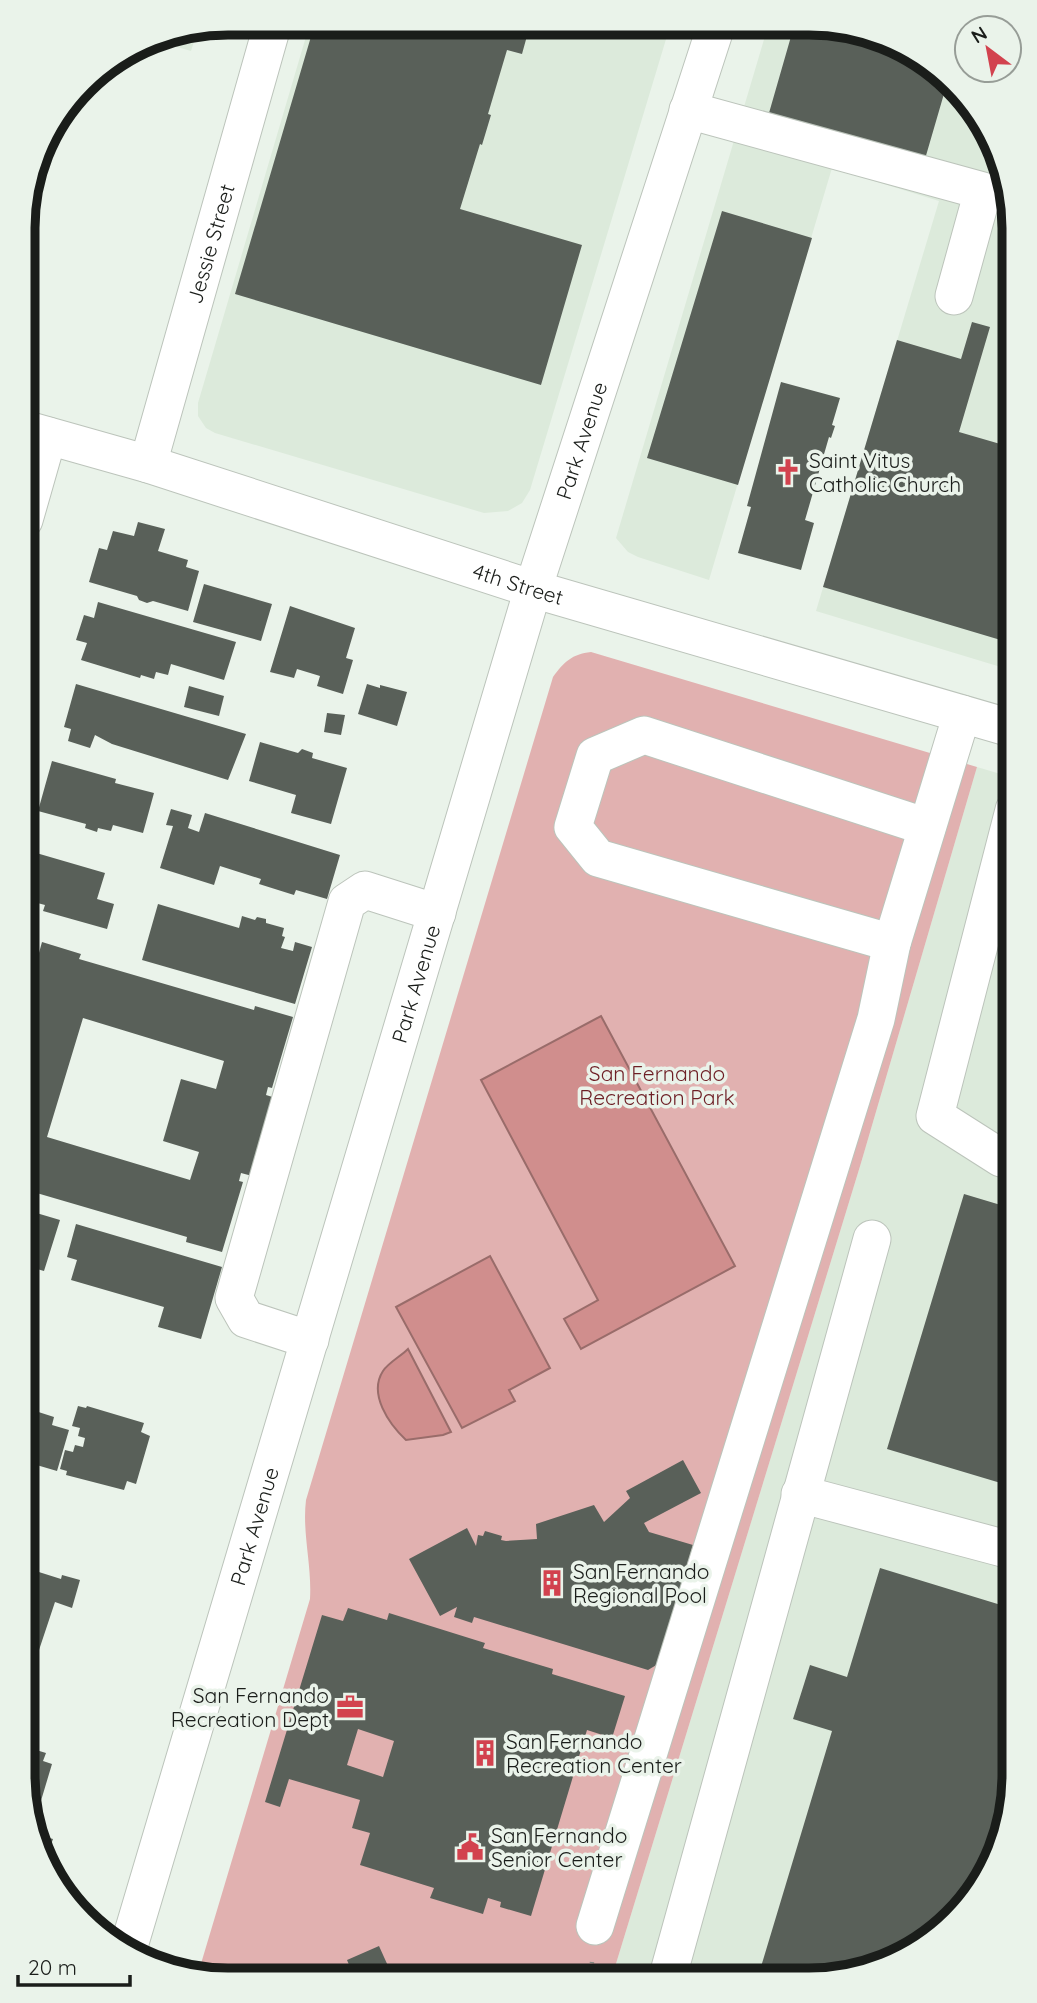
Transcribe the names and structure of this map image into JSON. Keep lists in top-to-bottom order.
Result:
{
  "streets": {
    "street": ["Jessie Street", "Park Avenue", "4th Street"]
  },
  "crossings": [
    ["Jessie Street", "4th Street"],
    ["Park Avenue", "4th Street"]
  ],
  "parks": ["San Fernando Recreation Park"],
  "places": {
    "church": ["Saint Vitus Catholic Church"],
    "building": ["San Fernando Regional Pool", "San Fernando Recreation Center"],
    "office": ["San Fernando Recreation Dept"],
    "public building": ["San Fernando Senior Center"]
  },
  "scale_bar": "20 m",
  "north": "top left"
}
